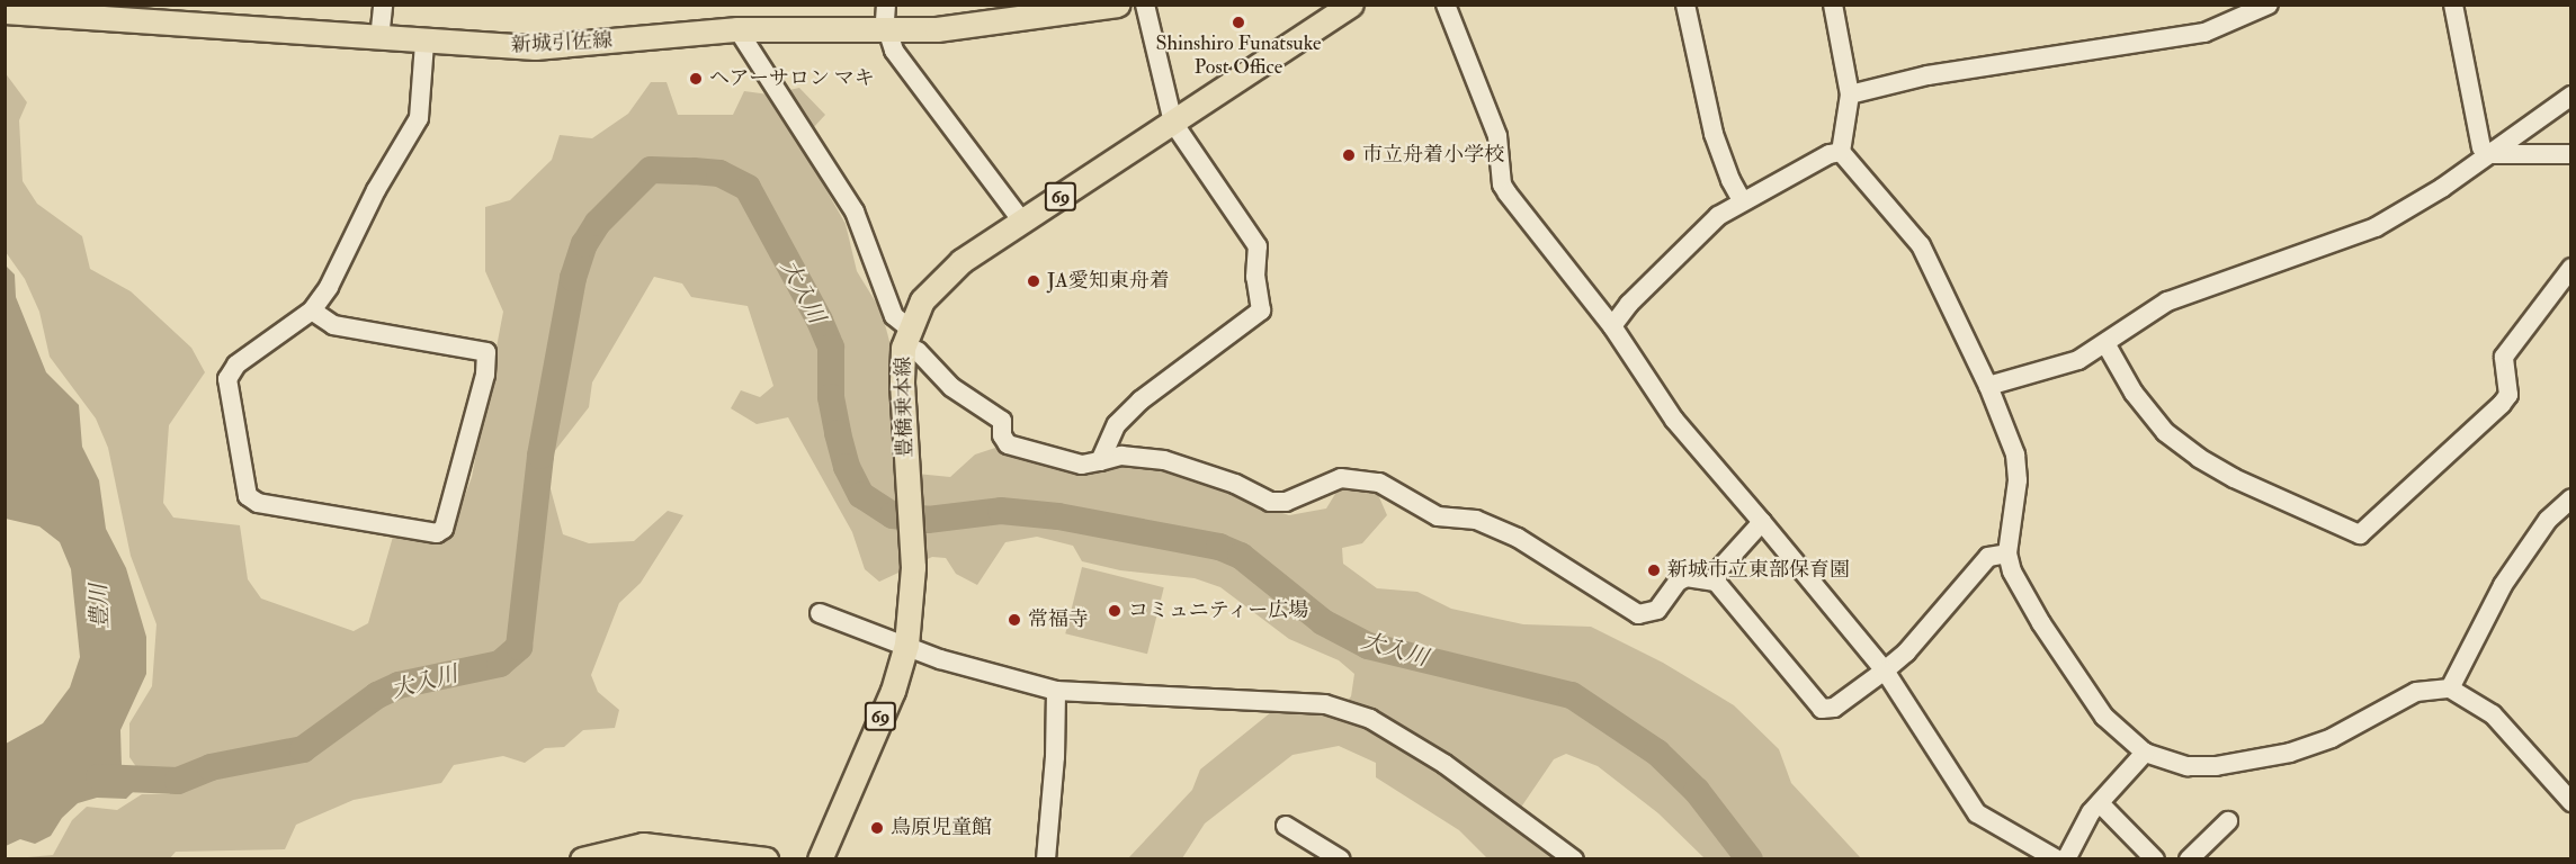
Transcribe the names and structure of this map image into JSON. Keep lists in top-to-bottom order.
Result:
{
  "streets": {
    "main road": ["新城引佐線", "69", "豊橋乗本線"]
  },
  "water": ["大入川", "豊川"],
  "places": [
    "Shinshiro Funatsuke Post Office",
    "ヘアーサロン マキ",
    "市立舟着小学校",
    "JA愛知東舟着",
    "新城市立東部保育園",
    "コミュニティー広場",
    "常福寺",
    "鳥原児童館"
  ]
}
